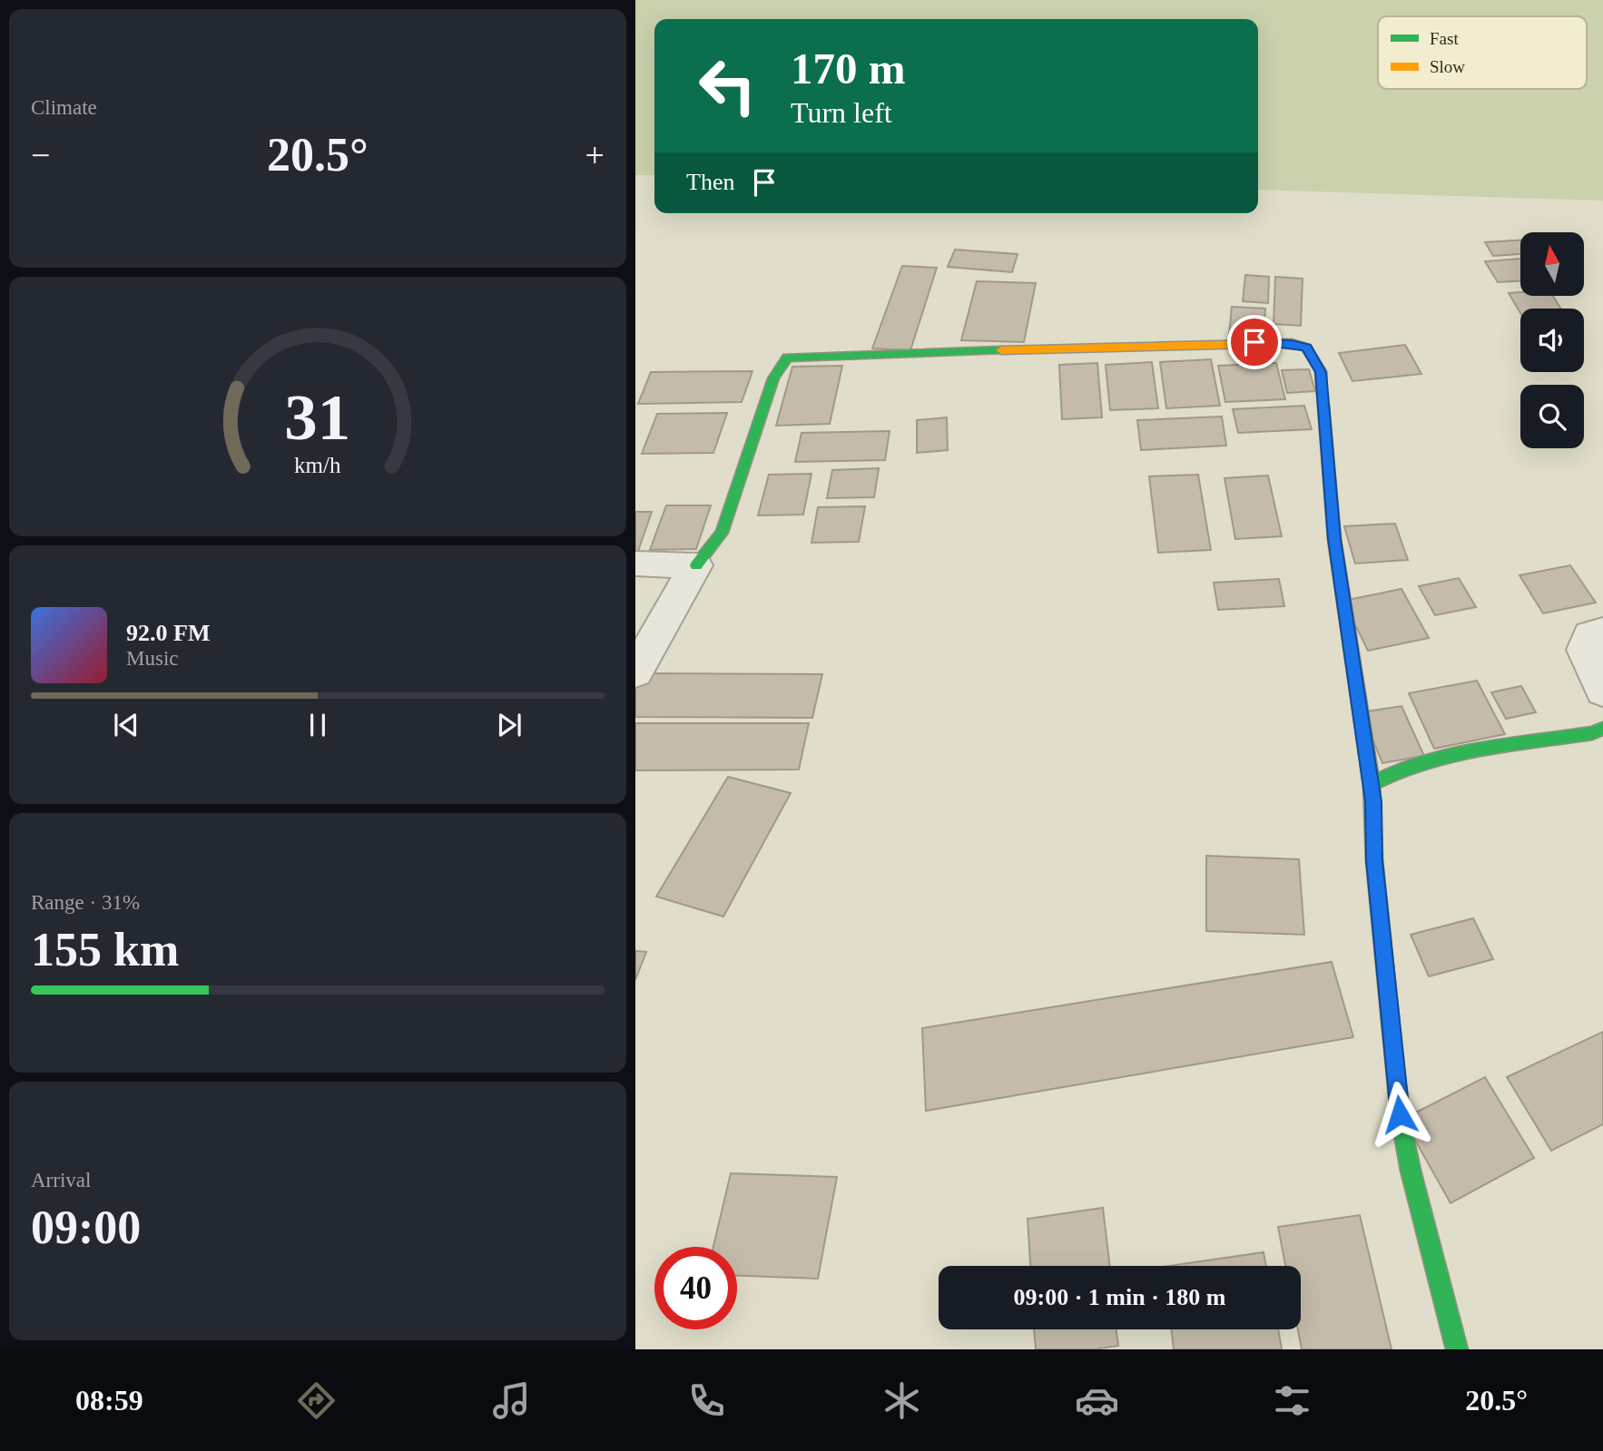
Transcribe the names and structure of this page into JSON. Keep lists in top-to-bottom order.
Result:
{
  "legend": ["Fast", "Slow"],
  "north": "top",
  "page": {
    "tile": [
      "Climate",
      ["Range · 31%", "155 km"],
      ["Arrival", "09:00"]
    ],
    "turn": ["170 m", "Turn left"],
    "heat": ["−", "20.5°", "+"],
    "then": "Then",
    "song": ["92.0 FM", "Music"],
    "limit": "40",
    "trip": "09:00 · 1 min · 180 m",
    "tabs": ["08:59", "20.5°"],
    "gauge": ["31", "km/h"]
  }
}
